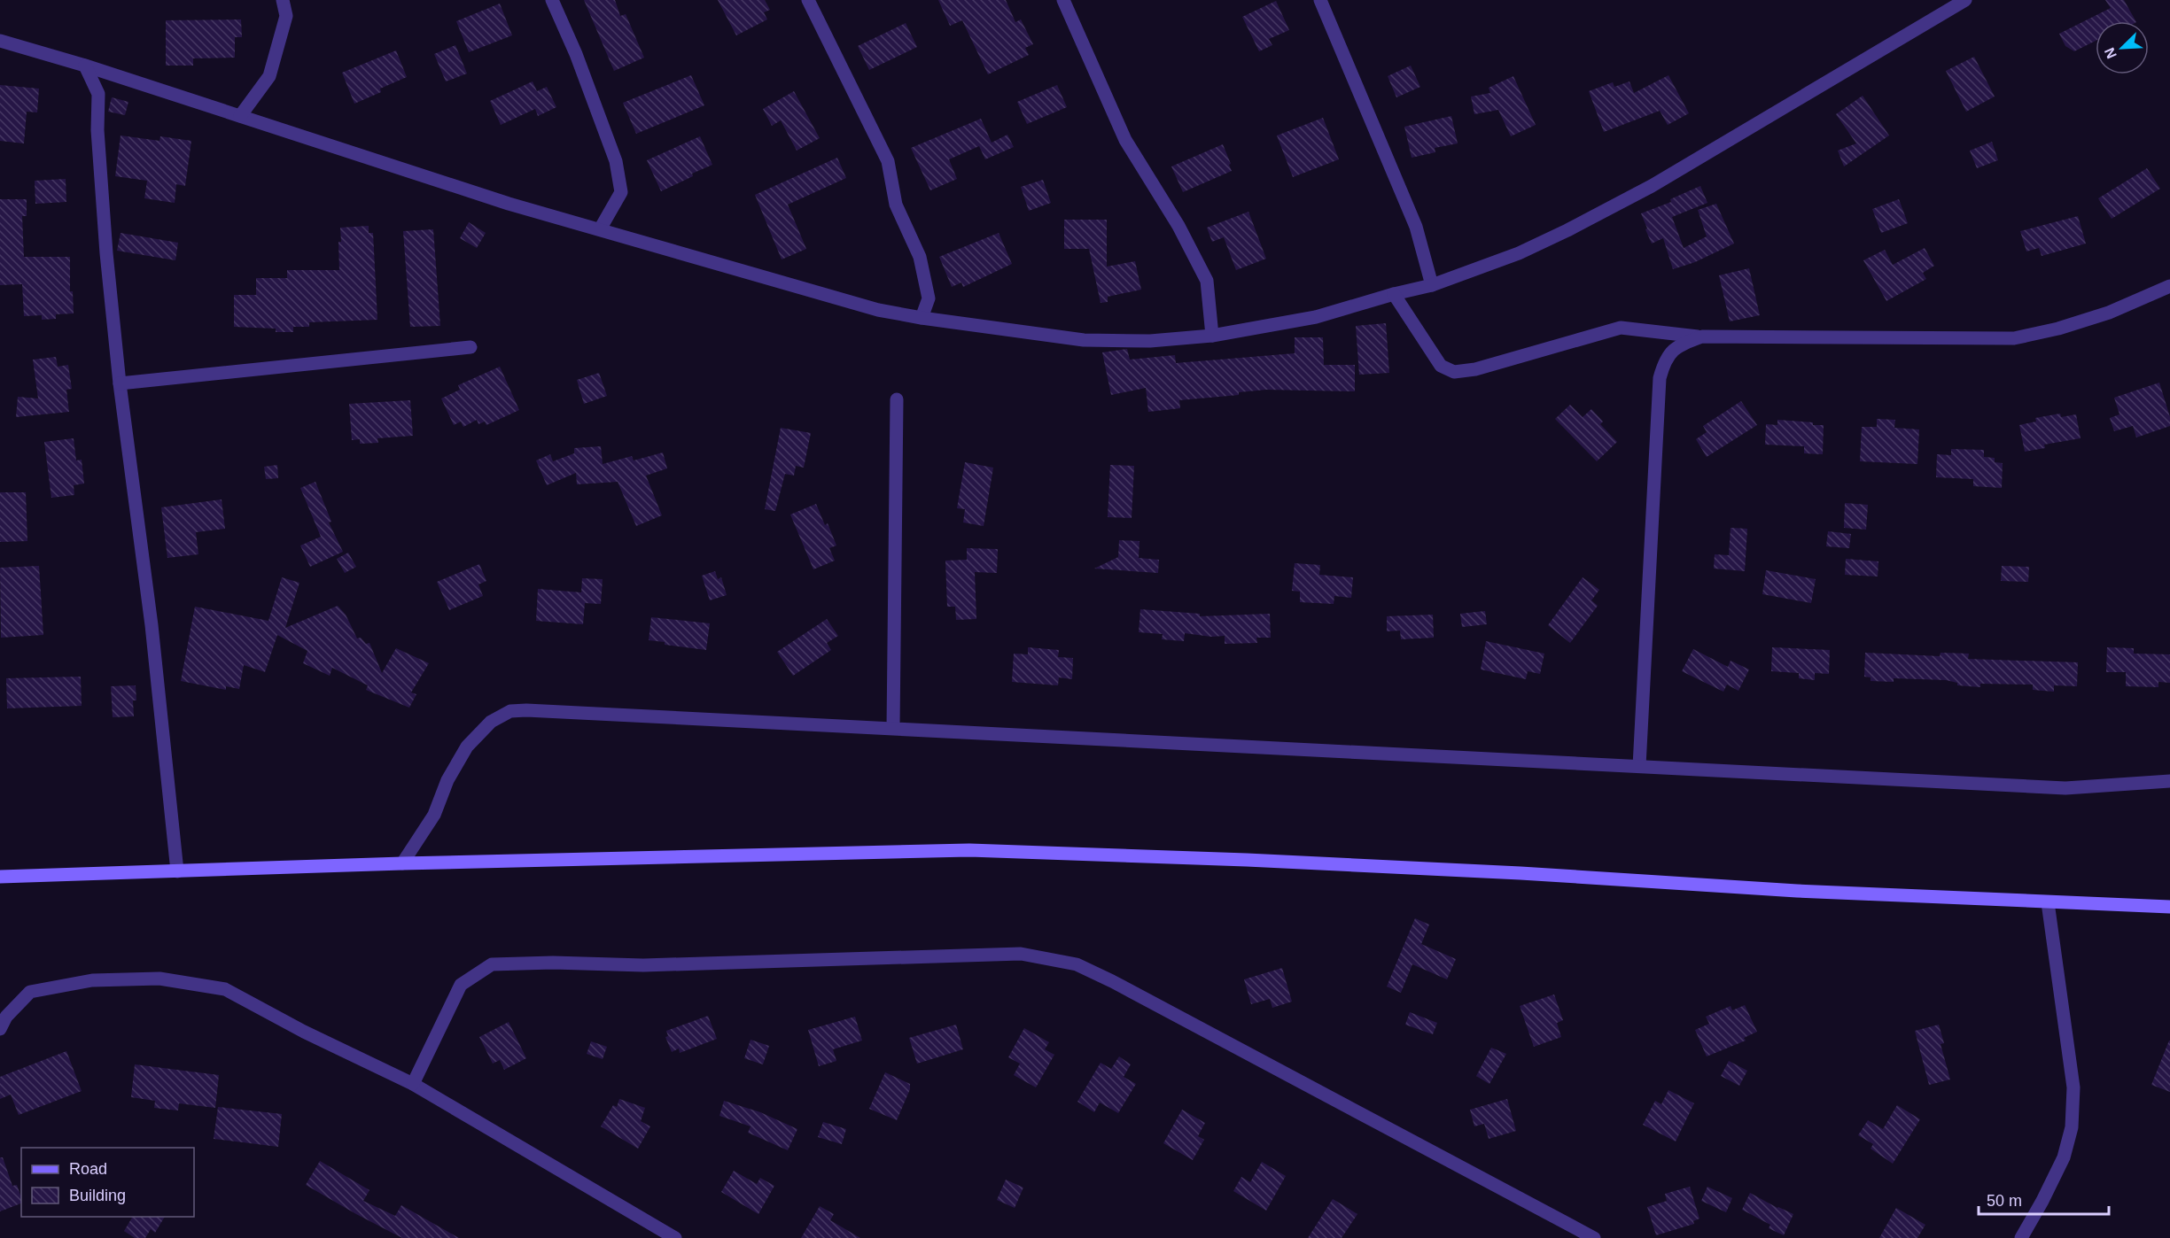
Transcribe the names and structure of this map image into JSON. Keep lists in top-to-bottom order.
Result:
{
  "legend": ["Road", "Building"],
  "scale_bar": "50 m",
  "north": "bottom left"
}
